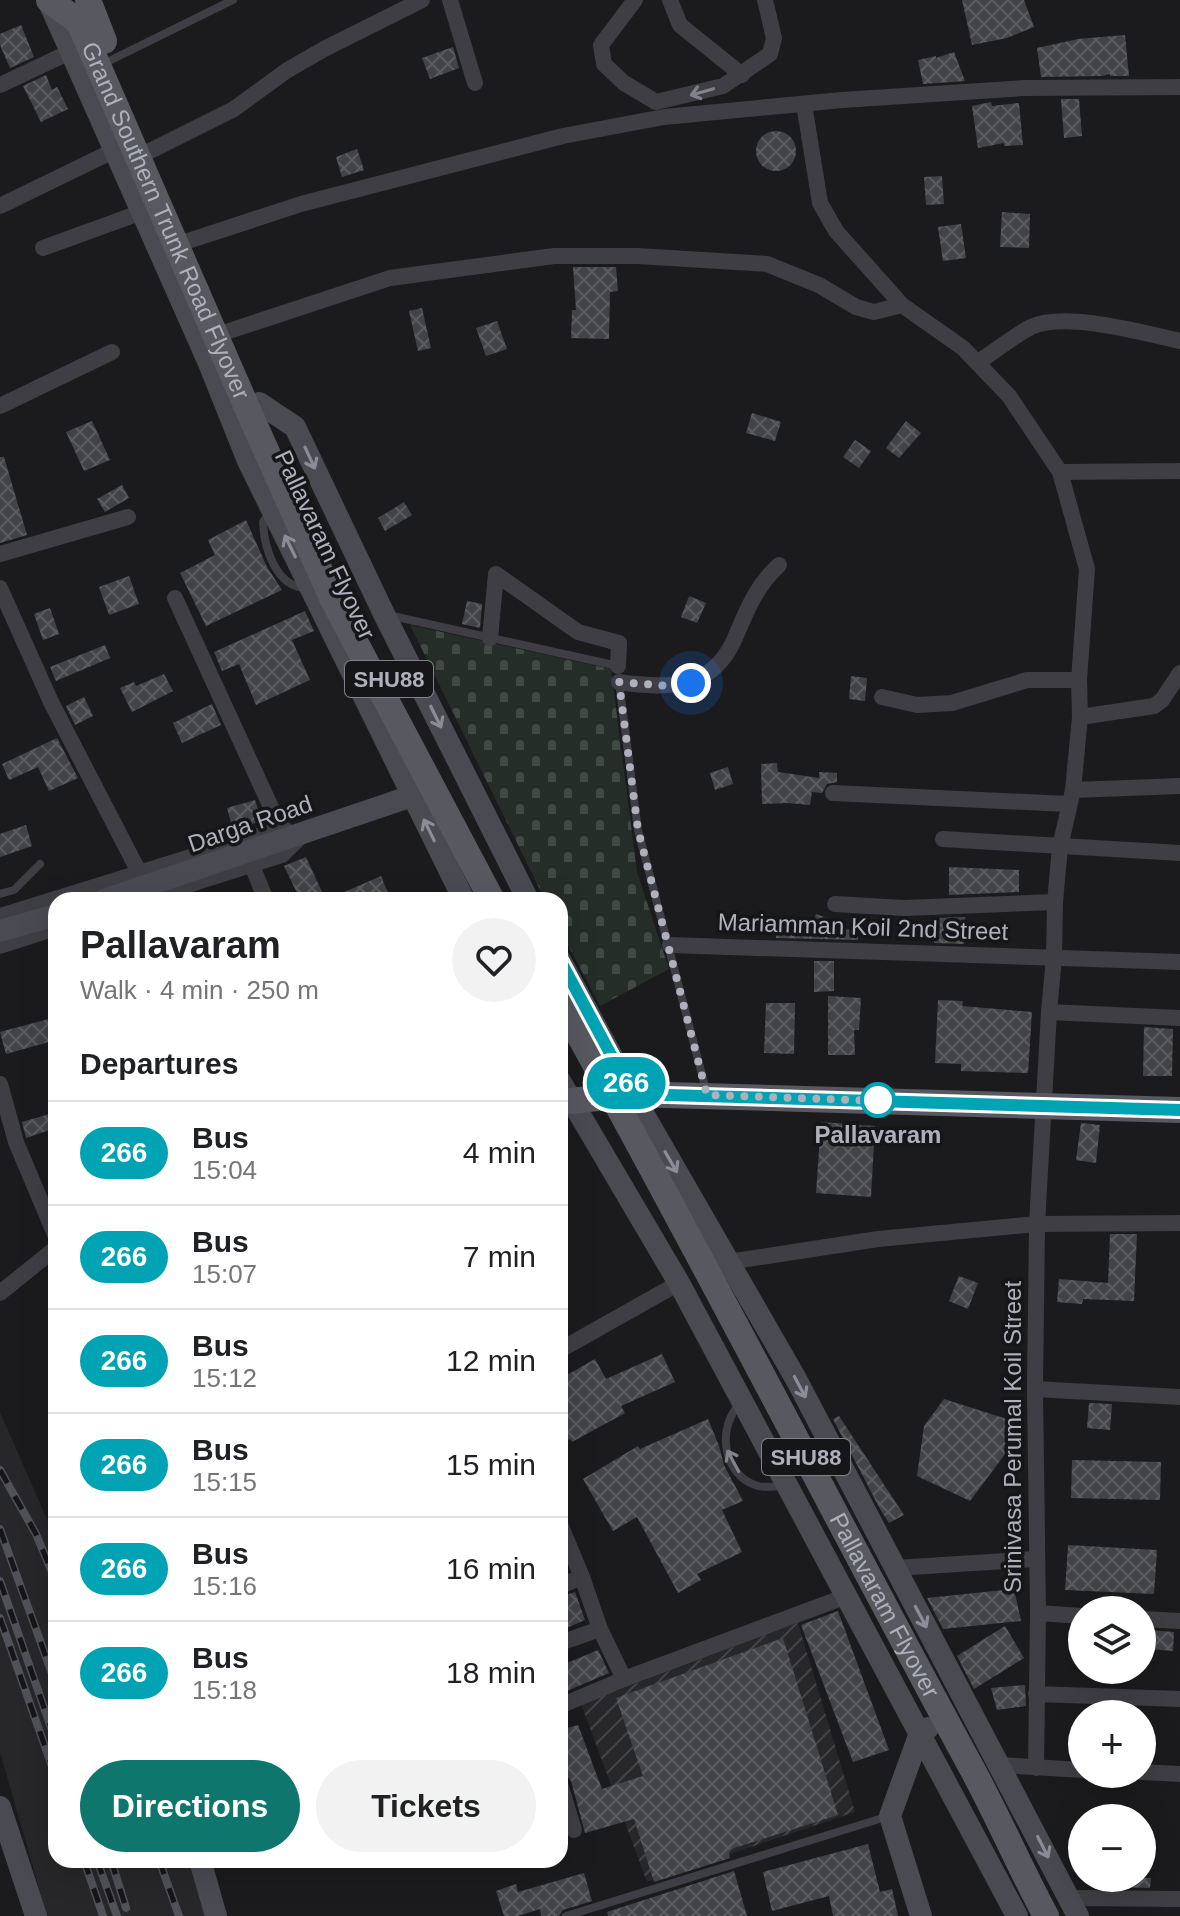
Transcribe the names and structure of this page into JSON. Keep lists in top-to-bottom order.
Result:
{
  "streets": {
    "main road": ["Grand Southern Trunk Road Flyover", "Pallavaram Flyover", "SHU88"],
    "street": ["Darga Road", "Mariamman Koil 2nd Street", "Srinivasa Perumal Koil Street"]
  },
  "crossings": [
    ["Grand Southern Trunk Road Flyover", "Pallavaram Flyover"],
    ["Grand Southern Trunk Road Flyover", "SHU88"],
    ["Pallavaram Flyover", "SHU88"],
    ["Mariamman Koil 2nd Street", "Srinivasa Perumal Koil Street"]
  ],
  "places": ["Pallavaram"],
  "lines": ["bus line 266"],
  "page": {
    "on_map": "266",
    "heading": [
      ["Pallavaram", "Walk · 4 min · 250 m"],
      "Departures"
    ],
    "list": [
      {
        "mark": "266",
        "name": "Bus",
        "note": "15:04",
        "value": "4 min"
      },
      {
        "mark": "266",
        "name": "Bus",
        "note": "15:07",
        "value": "7 min"
      },
      {
        "mark": "266",
        "name": "Bus",
        "note": "15:12",
        "value": "12 min"
      },
      {
        "mark": "266",
        "name": "Bus",
        "note": "15:15",
        "value": "15 min"
      },
      {
        "mark": "266",
        "name": "Bus",
        "note": "15:16",
        "value": "16 min"
      },
      {
        "mark": "266",
        "name": "Bus",
        "note": "15:18",
        "value": "18 min"
      }
    ],
    "map_buttons": ["+", "−"],
    "buttons": ["Directions", "Tickets"]
  }
}
